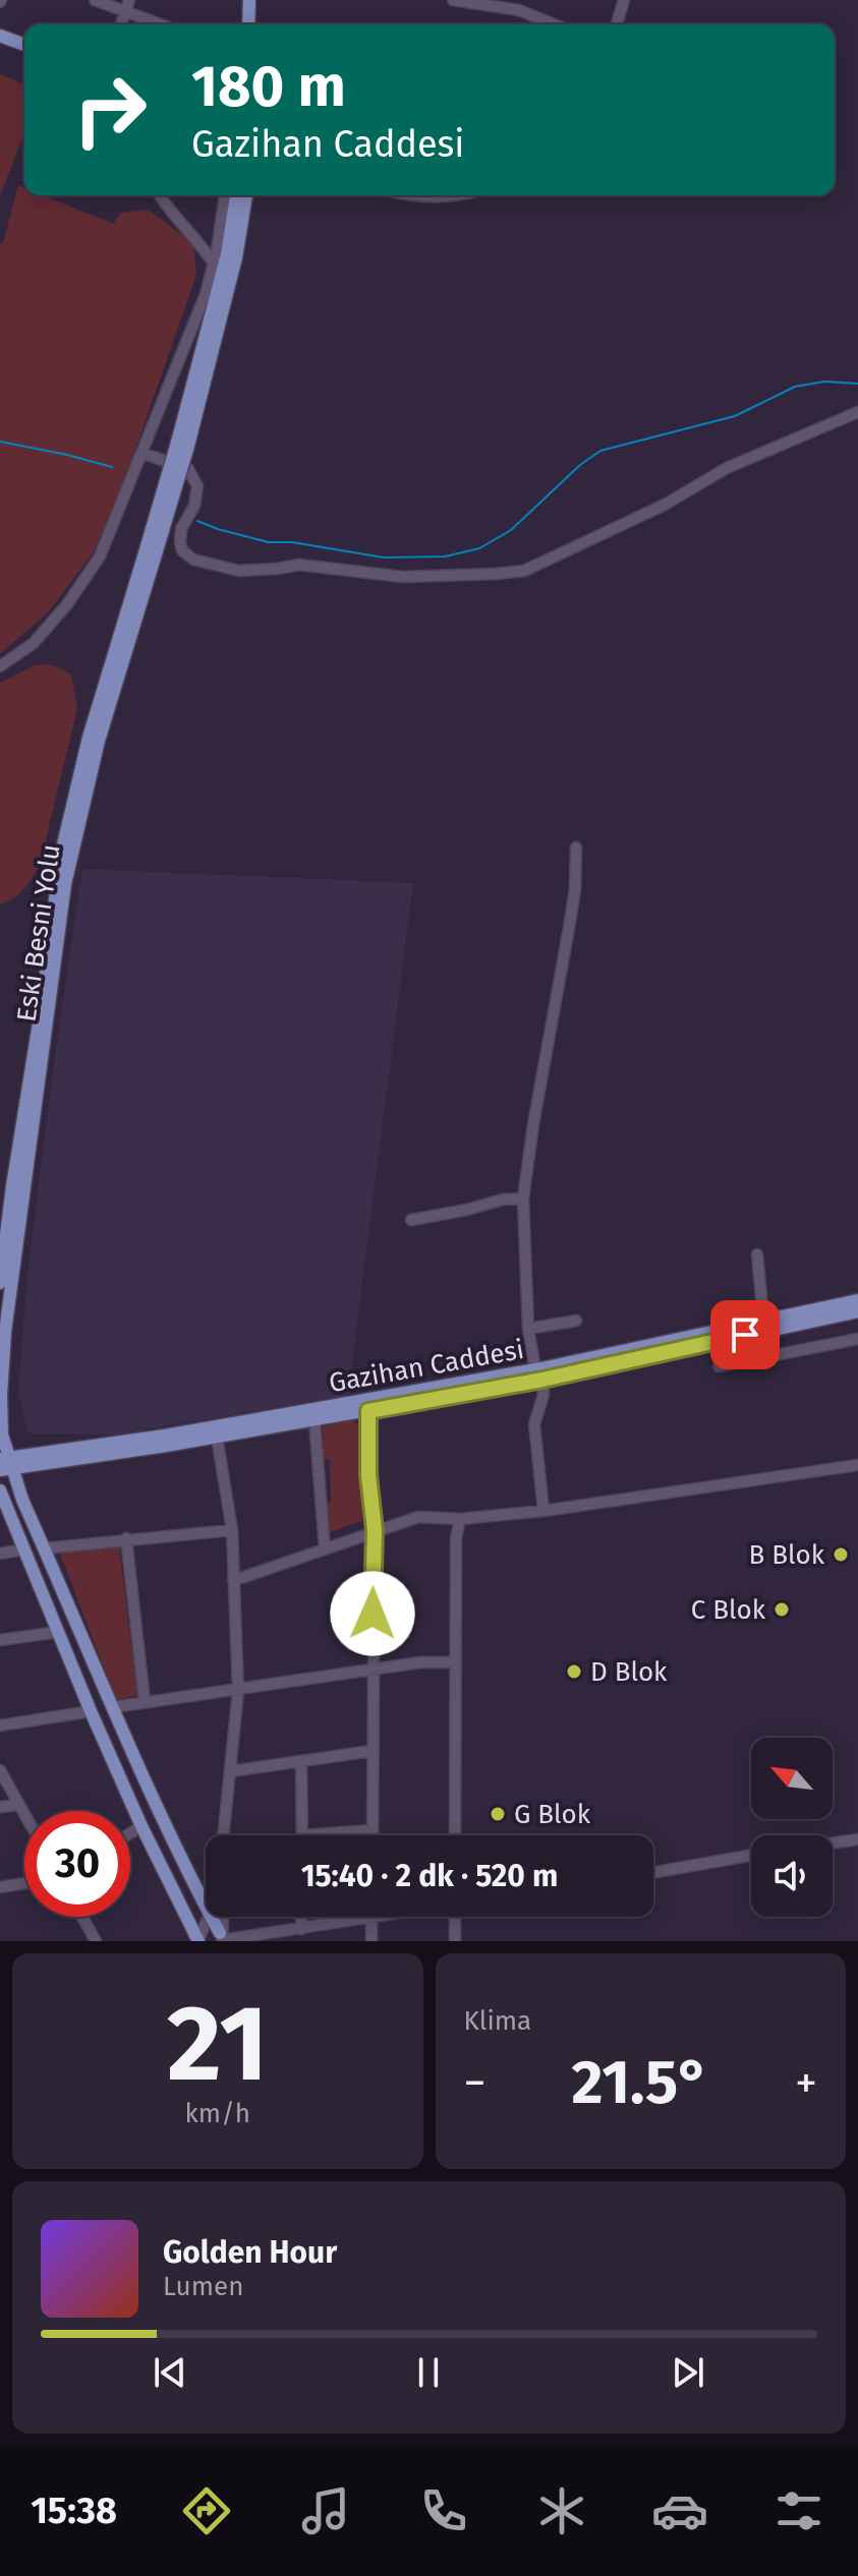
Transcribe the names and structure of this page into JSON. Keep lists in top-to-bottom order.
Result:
{
  "streets": {
    "main road": ["Eski Besni Yolu", "Gazihan Caddesi"]
  },
  "crossings": [
    ["Eski Besni Yolu", "Gazihan Caddesi"]
  ],
  "places": [
    "B Blok",
    "C Blok",
    "D Blok",
    "G Blok"
  ],
  "north": "top left",
  "page": {
    "turn": ["180 m", "Gazihan Caddesi"],
    "limit": "30",
    "trip": "15:40 · 2 dk · 520 m",
    "tile": [
      ["21", "km/h"],
      "Klima"
    ],
    "heat": ["−", "21.5°", "+"],
    "song": ["Golden Hour", "Lumen"],
    "tabs": "15:38"
  }
}
